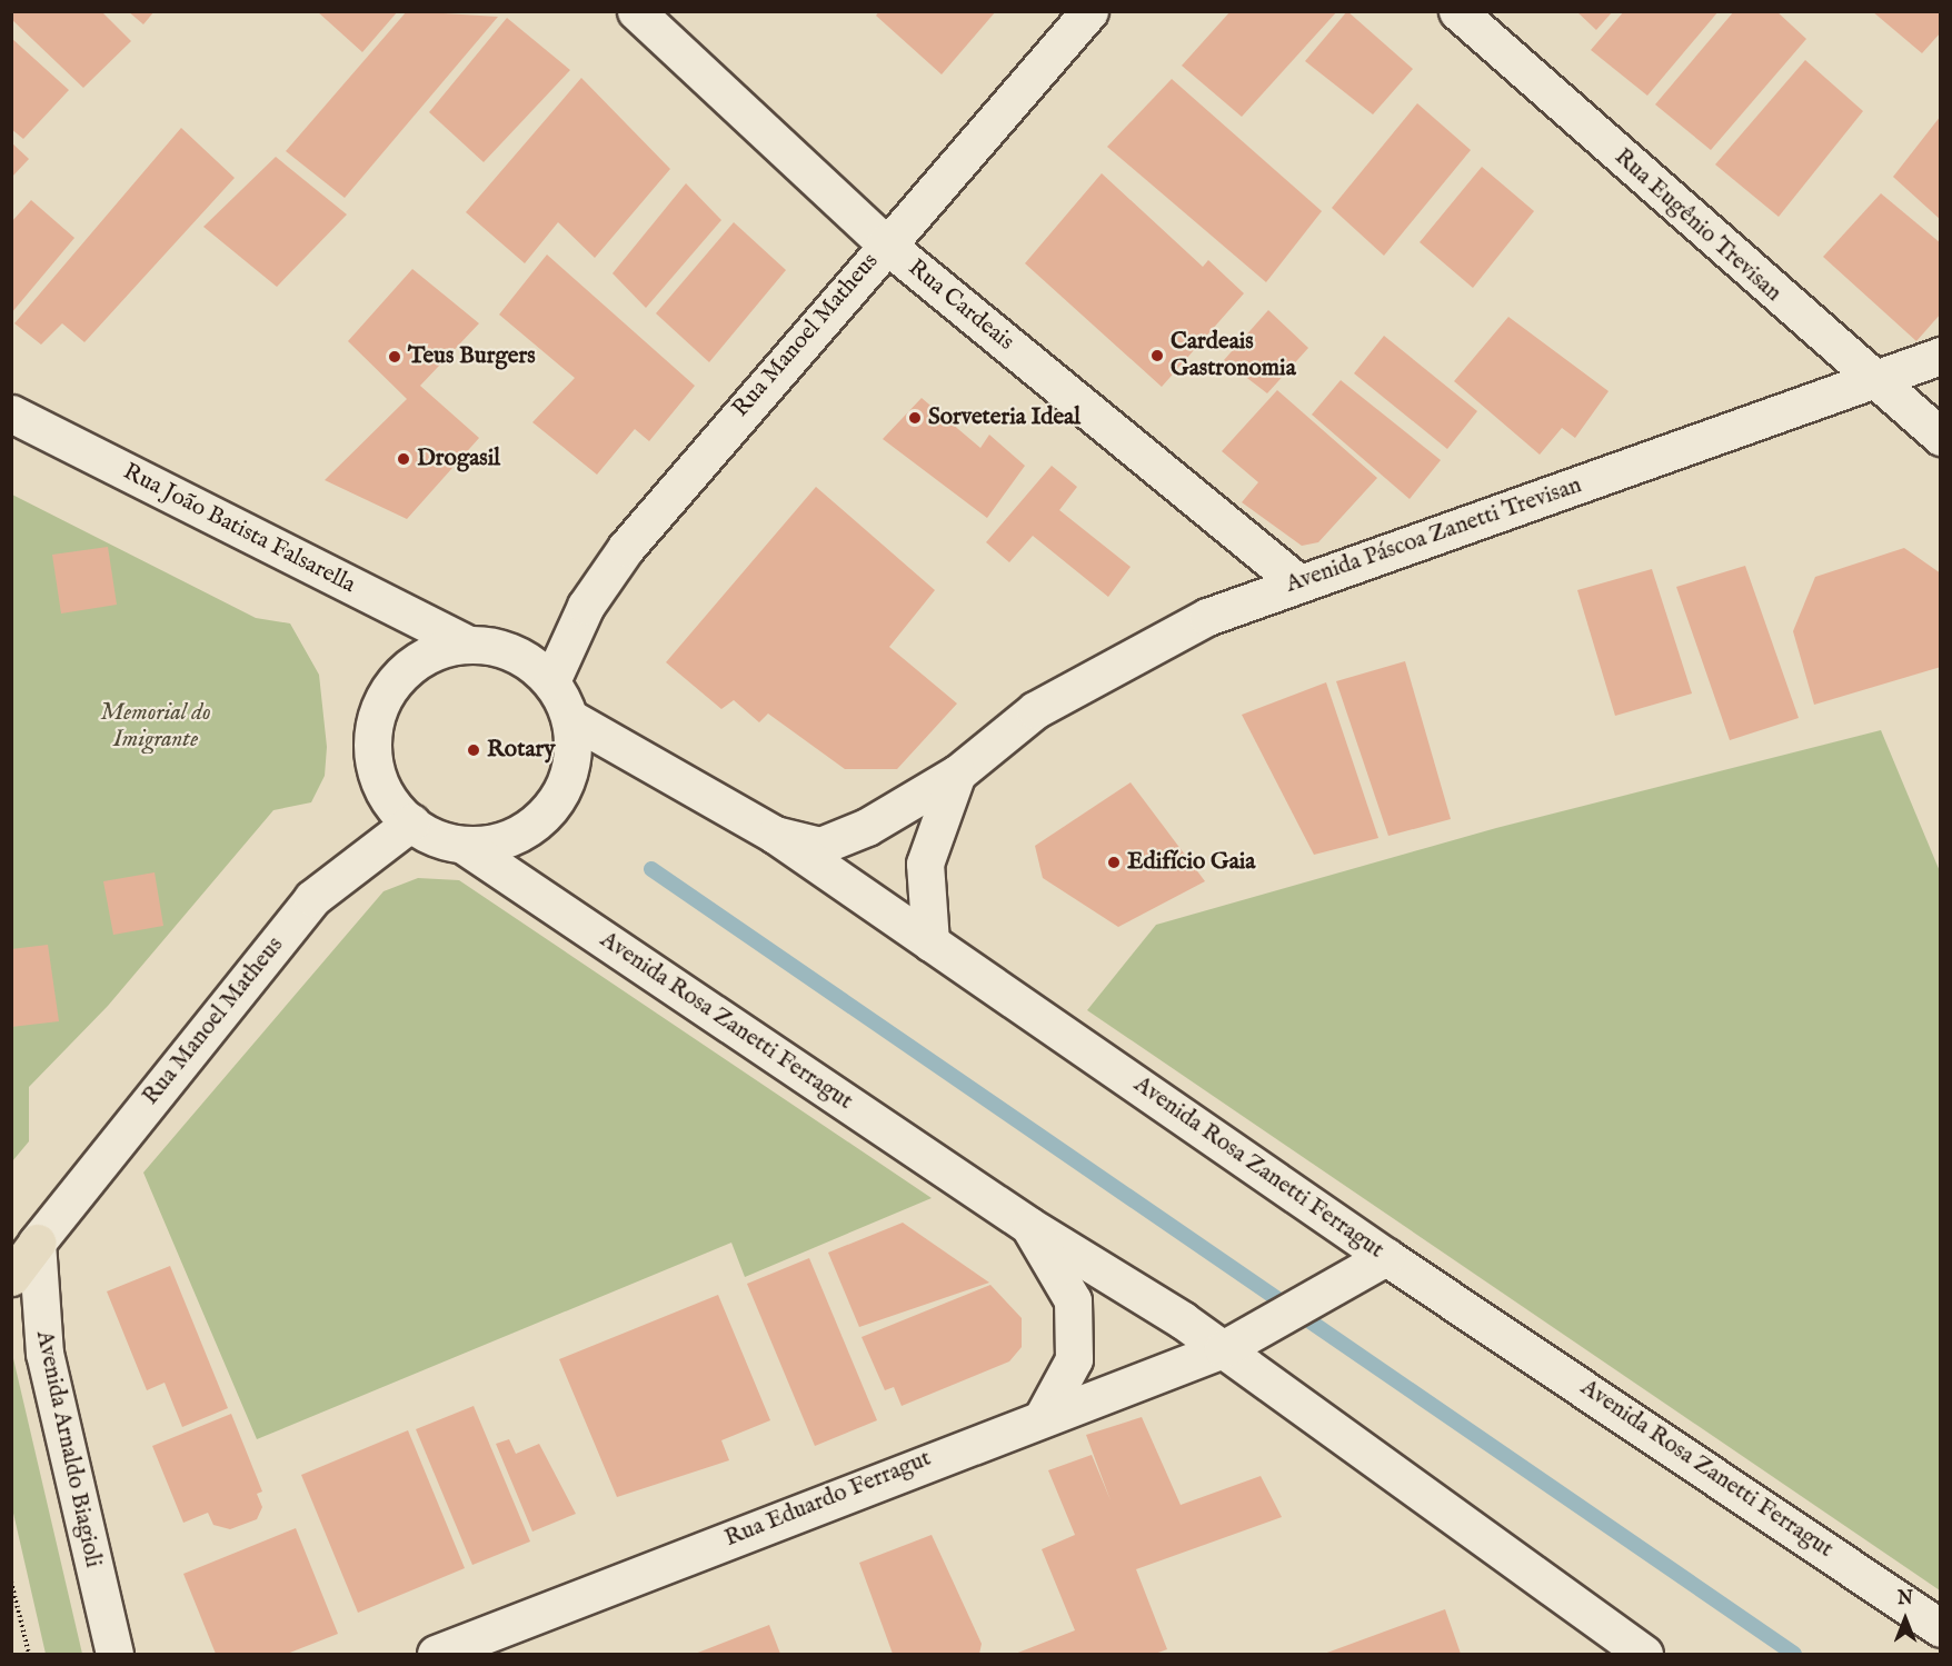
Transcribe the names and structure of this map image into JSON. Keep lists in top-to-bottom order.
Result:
{
  "streets": {
    "main road": [
      "Rua Eugênio Trevisan",
      "Rua Cardeais",
      "Rua Manoel Matheus",
      "Rua João Batista Falsarella",
      "Avenida Páscoa Zanetti Trevisan",
      "Avenida Rosa Zanetti Ferragut",
      "Avenida Arnaldo Biagioli",
      "Rua Eduardo Ferragut"
    ]
  },
  "crossings": [
    ["Rua Eugênio Trevisan", "Avenida Páscoa Zanetti Trevisan"],
    ["Rua Cardeais", "Rua Manoel Matheus"],
    ["Rua Cardeais", "Avenida Páscoa Zanetti Trevisan"],
    ["Rua Manoel Matheus", "Rua João Batista Falsarella"],
    ["Rua Manoel Matheus", "Avenida Rosa Zanetti Ferragut"],
    ["Rua Manoel Matheus", "Avenida Arnaldo Biagioli"],
    ["Rua João Batista Falsarella", "Avenida Rosa Zanetti Ferragut"],
    ["Avenida Páscoa Zanetti Trevisan", "Avenida Rosa Zanetti Ferragut"],
    ["Avenida Rosa Zanetti Ferragut", "Rua Eduardo Ferragut"]
  ],
  "parks": ["Memorial do Imigrante"],
  "places": [
    "Cardeais Gastronomia",
    "Teus Burgers",
    "Sorveteria Ideal",
    "Drogasil",
    "Rotary",
    "Edifício Gaia"
  ],
  "north": "top"
}
